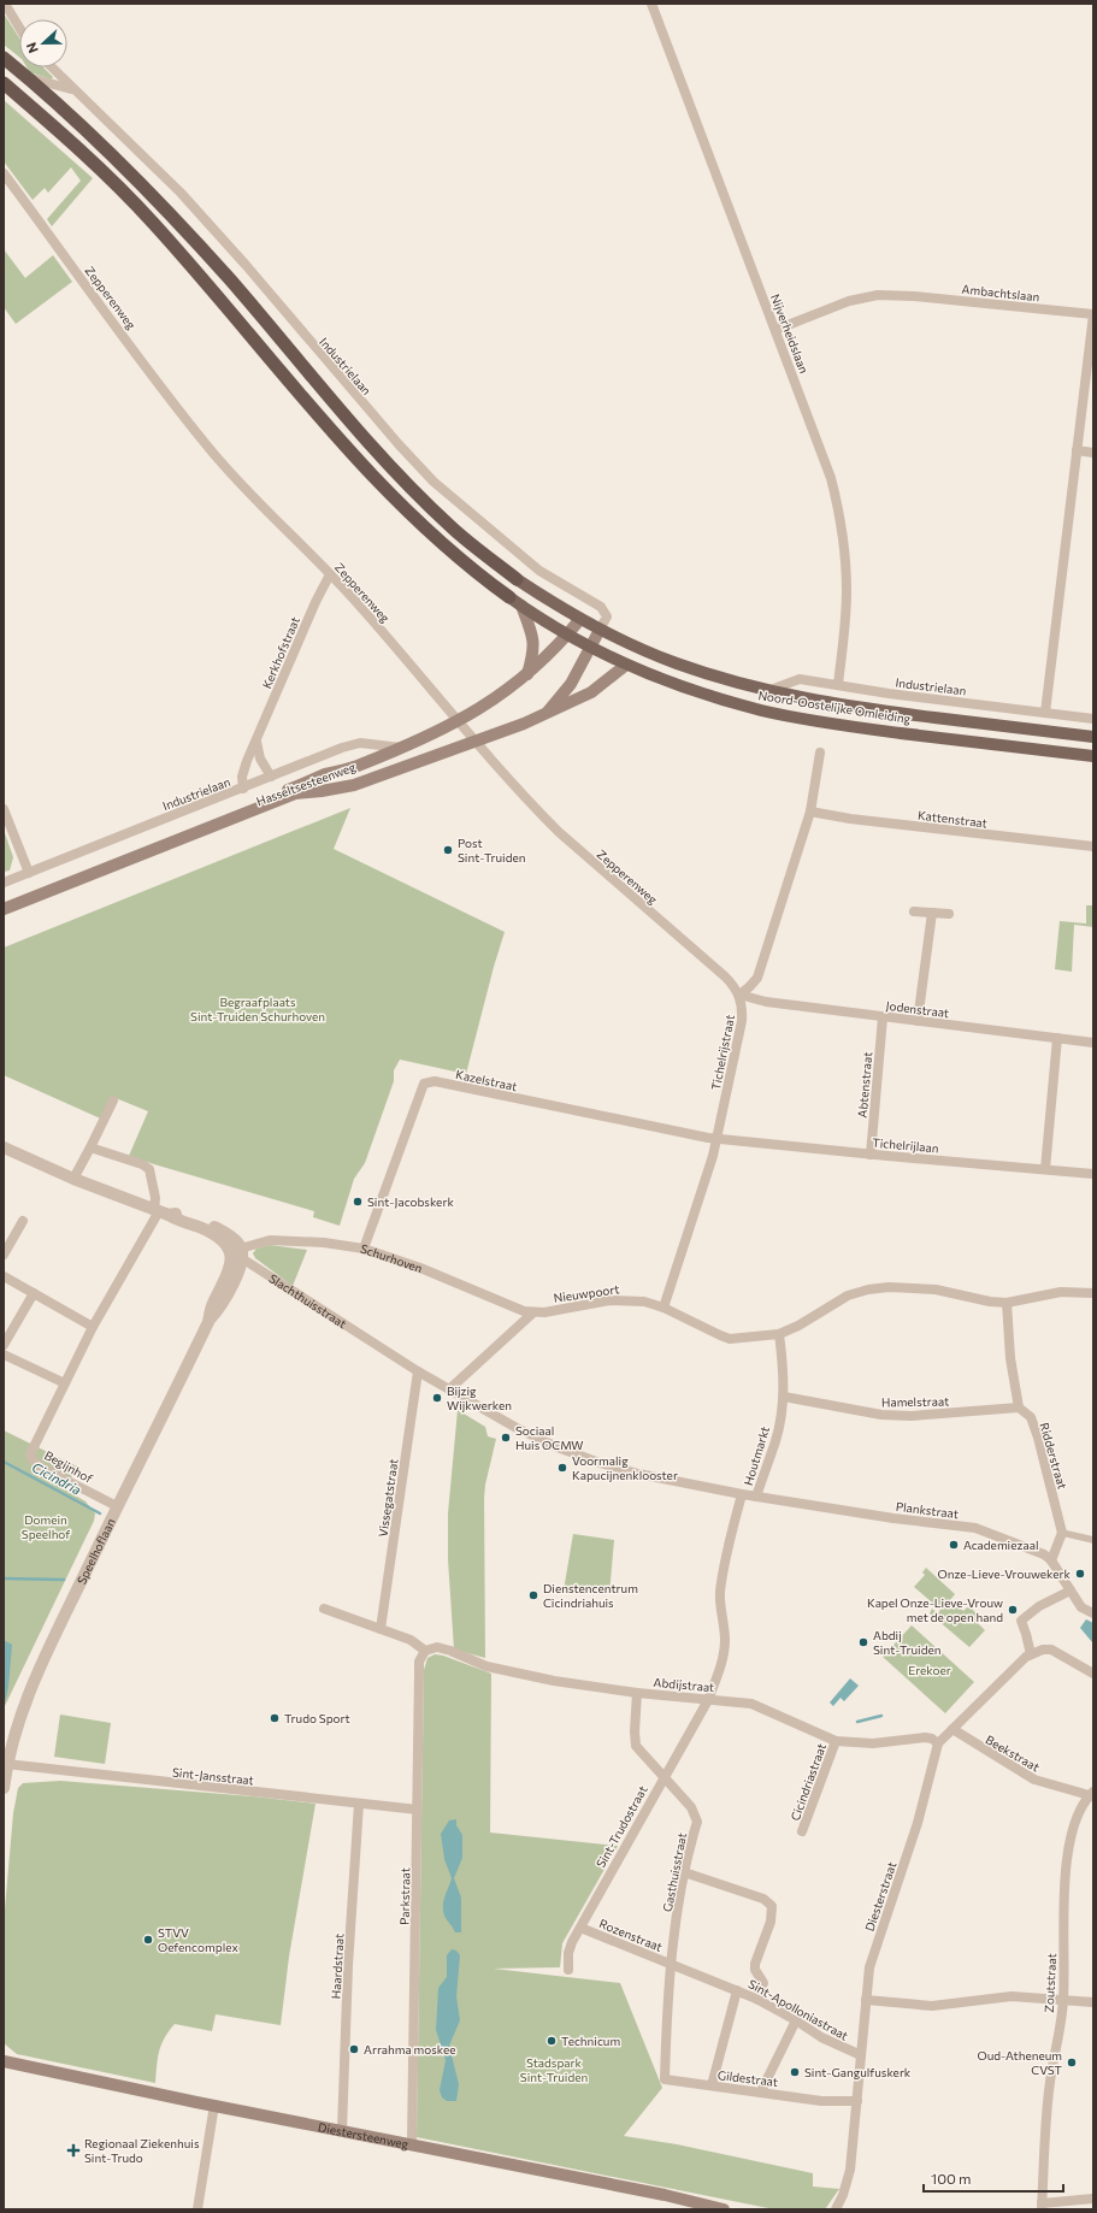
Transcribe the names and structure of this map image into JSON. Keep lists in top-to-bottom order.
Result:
{
  "streets": {
    "main road": ["Noord-Oostelijke Omleiding", "Hasseltsesteenweg", "Diestersteenweg"],
    "street": [
      "Ambachtslaan",
      "Zepperenweg",
      "Nijverheidslaan",
      "Industrielaan",
      "Kerkhofstraat",
      "Kattenstraat",
      "Jodenstraat",
      "Tichelrijstraat",
      "Kazelstraat",
      "Abtenstraat",
      "Tichelrijlaan",
      "Schurhoven",
      "Nieuwpoort",
      "Slachthuisstraat",
      "Hamelstraat",
      "Houtmarkt",
      "Ridderstraat",
      "Begijnhof",
      "Vissegatstraat",
      "Plankstraat",
      "Speelhoflaan",
      "Abdijstraat",
      "Beekstraat",
      "Sint-Jansstraat",
      "Cicindriastraat",
      "Sint-Trudostraat",
      "Gasthuisstraat",
      "Parkstraat",
      "Diesterstraat",
      "Rozenstraat",
      "Haardstraat",
      "Zoutstraat",
      "Sint-Apolloniastraat",
      "Gildestraat"
    ]
  },
  "crossings": [
    ["Ambachtslaan", "Nijverheidslaan"],
    ["Ambachtslaan", "Industrielaan"],
    ["Zepperenweg", "Kerkhofstraat"],
    ["Zepperenweg", "Hasseltsesteenweg"],
    ["Zepperenweg", "Jodenstraat"],
    ["Zepperenweg", "Tichelrijstraat"],
    ["Nijverheidslaan", "Industrielaan"],
    ["Industrielaan", "Kerkhofstraat"],
    ["Industrielaan", "Noord-Oostelijke Omleiding"],
    ["Industrielaan", "Hasseltsesteenweg"],
    ["Noord-Oostelijke Omleiding", "Hasseltsesteenweg"],
    ["Jodenstraat", "Tichelrijstraat"],
    ["Jodenstraat", "Abtenstraat"],
    ["Tichelrijstraat", "Kazelstraat"],
    ["Tichelrijstraat", "Tichelrijlaan"],
    ["Tichelrijstraat", "Nieuwpoort"],
    ["Kazelstraat", "Tichelrijlaan"],
    ["Kazelstraat", "Schurhoven"],
    ["Abtenstraat", "Tichelrijlaan"],
    ["Schurhoven", "Nieuwpoort"],
    ["Schurhoven", "Slachthuisstraat"],
    ["Schurhoven", "Speelhoflaan"],
    ["Nieuwpoort", "Houtmarkt"],
    ["Nieuwpoort", "Ridderstraat"],
    ["Slachthuisstraat", "Begijnhof"],
    ["Slachthuisstraat", "Vissegatstraat"],
    ["Slachthuisstraat", "Plankstraat"],
    ["Slachthuisstraat", "Speelhoflaan"],
    ["Slachthuisstraat", "Sint-Trudostraat"],
    ["Hamelstraat", "Houtmarkt"],
    ["Hamelstraat", "Ridderstraat"],
    ["Houtmarkt", "Plankstraat"],
    ["Begijnhof", "Speelhoflaan"],
    ["Plankstraat", "Sint-Trudostraat"],
    ["Speelhoflaan", "Sint-Jansstraat"],
    ["Abdijstraat", "Cicindriastraat"],
    ["Abdijstraat", "Sint-Trudostraat"],
    ["Abdijstraat", "Gasthuisstraat"],
    ["Abdijstraat", "Parkstraat"],
    ["Abdijstraat", "Diesterstraat"],
    ["Beekstraat", "Zoutstraat"],
    ["Sint-Jansstraat", "Parkstraat"],
    ["Sint-Jansstraat", "Haardstraat"],
    ["Sint-Trudostraat", "Gasthuisstraat"],
    ["Sint-Trudostraat", "Rozenstraat"],
    ["Gasthuisstraat", "Rozenstraat"],
    ["Gasthuisstraat", "Sint-Apolloniastraat"],
    ["Gasthuisstraat", "Gildestraat"],
    ["Parkstraat", "Diestersteenweg"],
    ["Diesterstraat", "Sint-Apolloniastraat"],
    ["Diesterstraat", "Gildestraat"],
    ["Rozenstraat", "Sint-Apolloniastraat"],
    ["Haardstraat", "Diestersteenweg"]
  ],
  "water": ["Cicindria"],
  "parks": [
    "Begraafplaats Sint-Truiden Schurhoven",
    "Domein Speelhof",
    "Erekoer",
    "Stadspark Sint-Truiden"
  ],
  "places": {
    "other": [
      "Post Sint-Truiden",
      "Sint-Jacobskerk",
      "Bijzig Wijkwerken",
      "Sociaal Huis OCMW",
      "Voormalig Kapucijnenklooster",
      "Academiezaal",
      "Onze-Lieve-Vrouwekerk",
      "Dienstencentrum Cicindriahuis",
      "Kapel Onze-Lieve-Vrouw met de open hand",
      "Abdij Sint-Truiden",
      "Trudo Sport",
      "STVV Oefencomplex",
      "Technicum",
      "Arrahma moskee",
      "Oud-Atheneum CVST",
      "Sint-Gangulfuskerk"
    ],
    "health": ["Regionaal Ziekenhuis Sint-Trudo"]
  },
  "scale_bar": "100 m",
  "north": "left"
}
